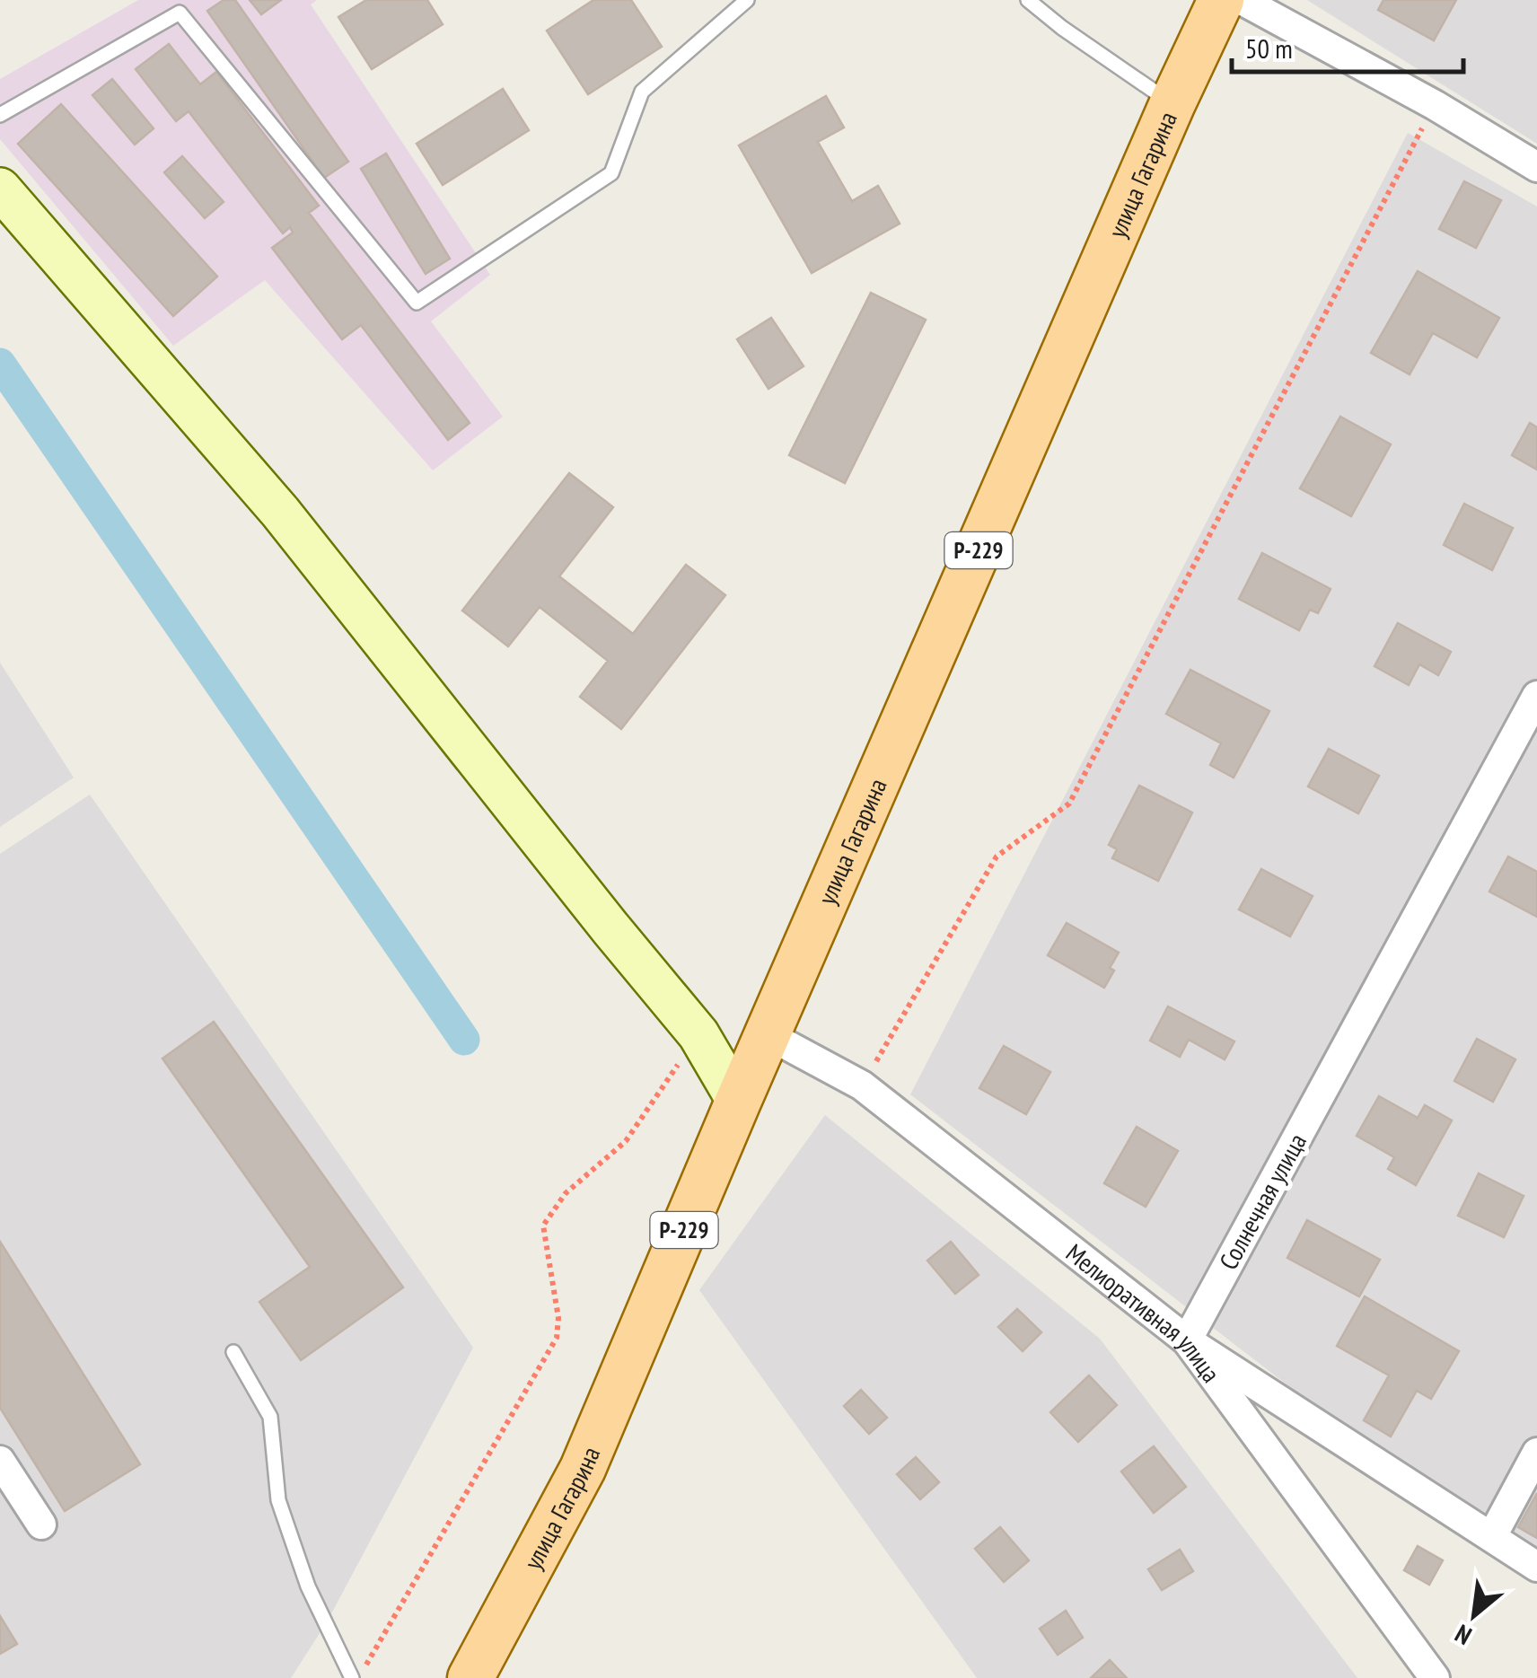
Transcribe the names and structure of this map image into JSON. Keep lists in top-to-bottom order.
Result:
{
  "streets": {
    "main road": ["улица Гагарина", "Р-229"],
    "street": ["Солнечная улица", "Мелиоративная улица"]
  },
  "crossings": [
    ["улица Гагарина", "Мелиоративная улица"],
    ["Солнечная улица", "Мелиоративная улица"]
  ],
  "scale_bar": "50 m",
  "north": "bottom left"
}
